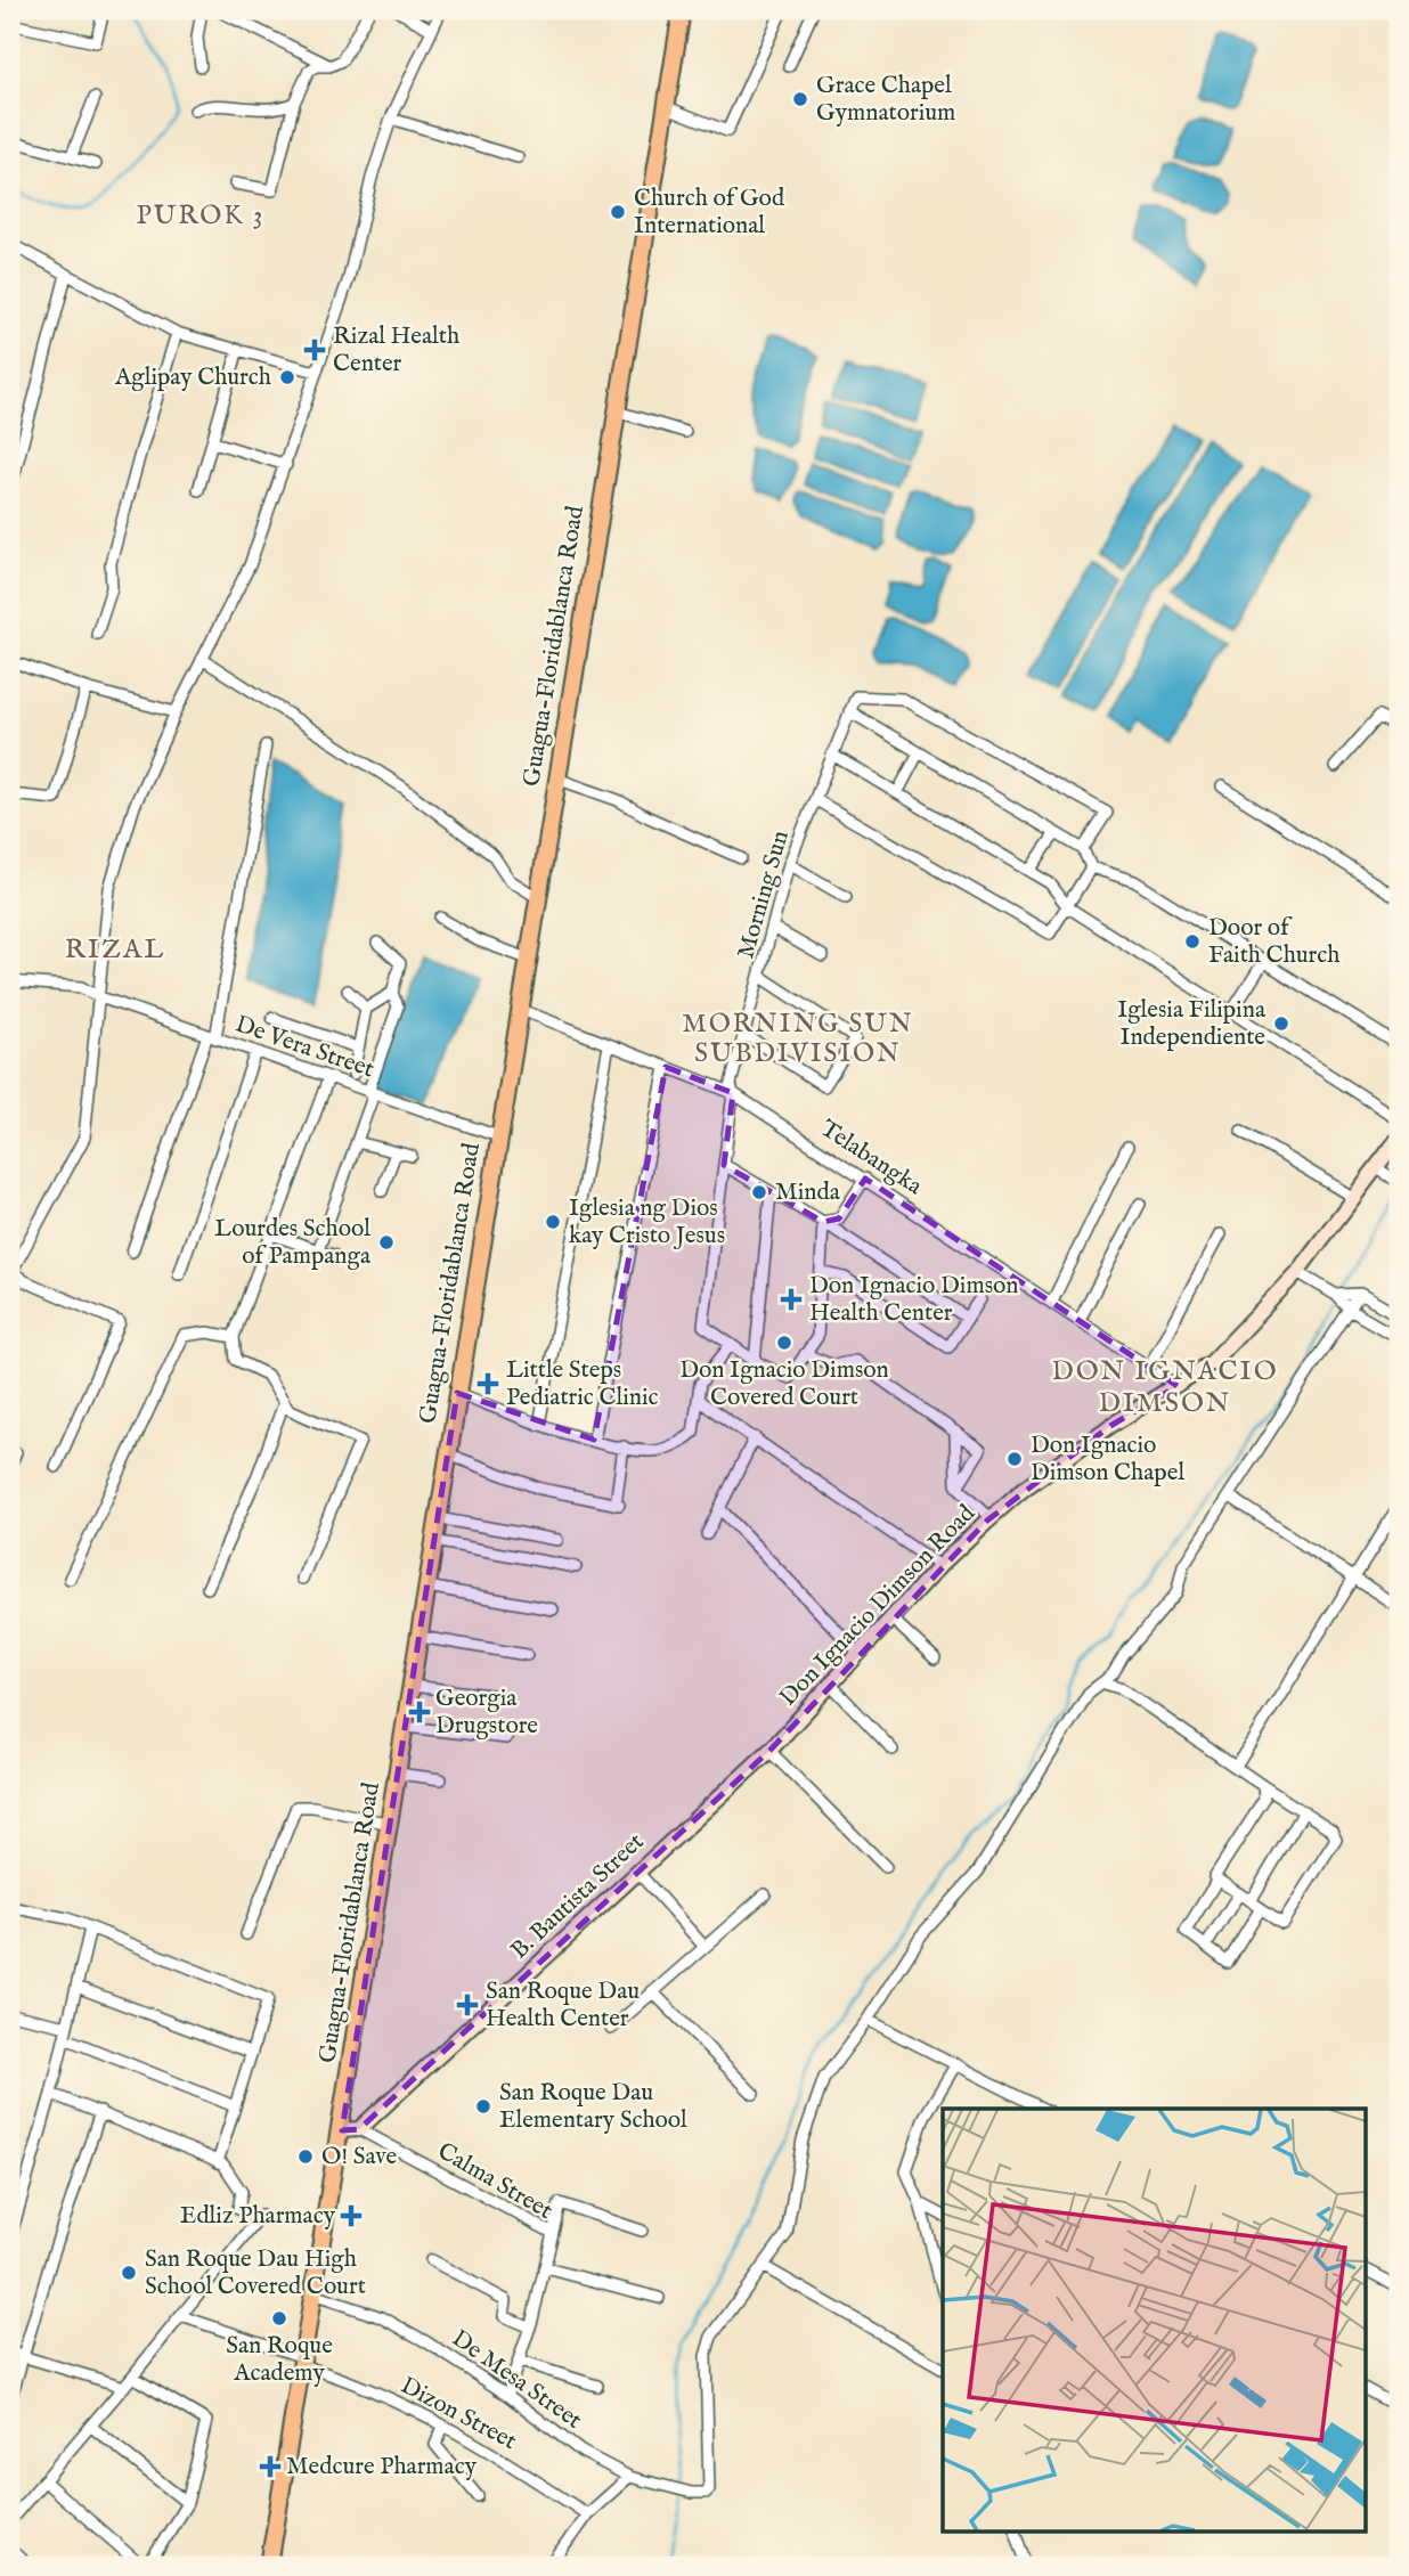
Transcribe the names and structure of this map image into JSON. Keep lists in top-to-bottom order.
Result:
{
  "streets": {
    "main road": ["Guagua-Floridablanca Road"],
    "street": [
      "Morning Sun",
      "De Vera Street",
      "Telabangka",
      "Don Ignacio Dimson Road",
      "B. Bautista Street",
      "Calma Street",
      "De Mesa Street",
      "Dizon Street"
    ]
  },
  "crossings": [
    ["Guagua-Floridablanca Road", "De Vera Street"],
    ["Guagua-Floridablanca Road", "Telabangka"],
    ["Guagua-Floridablanca Road", "B. Bautista Street"],
    ["Guagua-Floridablanca Road", "Calma Street"],
    ["Guagua-Floridablanca Road", "De Mesa Street"],
    ["Guagua-Floridablanca Road", "Dizon Street"],
    ["Morning Sun", "Telabangka"],
    ["Telabangka", "Don Ignacio Dimson Road"],
    ["Don Ignacio Dimson Road", "B. Bautista Street"],
    ["B. Bautista Street", "Calma Street"],
    ["Calma Street", "De Mesa Street"]
  ],
  "districts": [
    "PUROK 3",
    "RIZAL",
    "MORNING SUN SUBDIVISION",
    "DON IGNACIO DIMSON"
  ],
  "places": {
    "other": [
      "Grace Chapel Gymnatorium",
      "Church of God International",
      "Aglipay Church",
      "Door of Faith Church",
      "Iglesia Filipina Independiente",
      "Minda",
      "Iglesia ng Dios kay Cristo Jesus",
      "Lourdes School of Pampanga",
      "Don Ignacio Dimson Covered Court",
      "Don Ignacio Dimson Chapel",
      "San Roque Dau Elementary School",
      "O! Save",
      "San Roque Dau High School Covered Court",
      "San Roque Academy"
    ],
    "health": [
      "Rizal Health Center",
      "Don Ignacio Dimson Health Center",
      "Little Steps Pediatric Clinic",
      "Georgia Drugstore",
      "San Roque Dau Health Center",
      "Edliz Pharmacy",
      "Medcure Pharmacy"
    ]
  }
}
